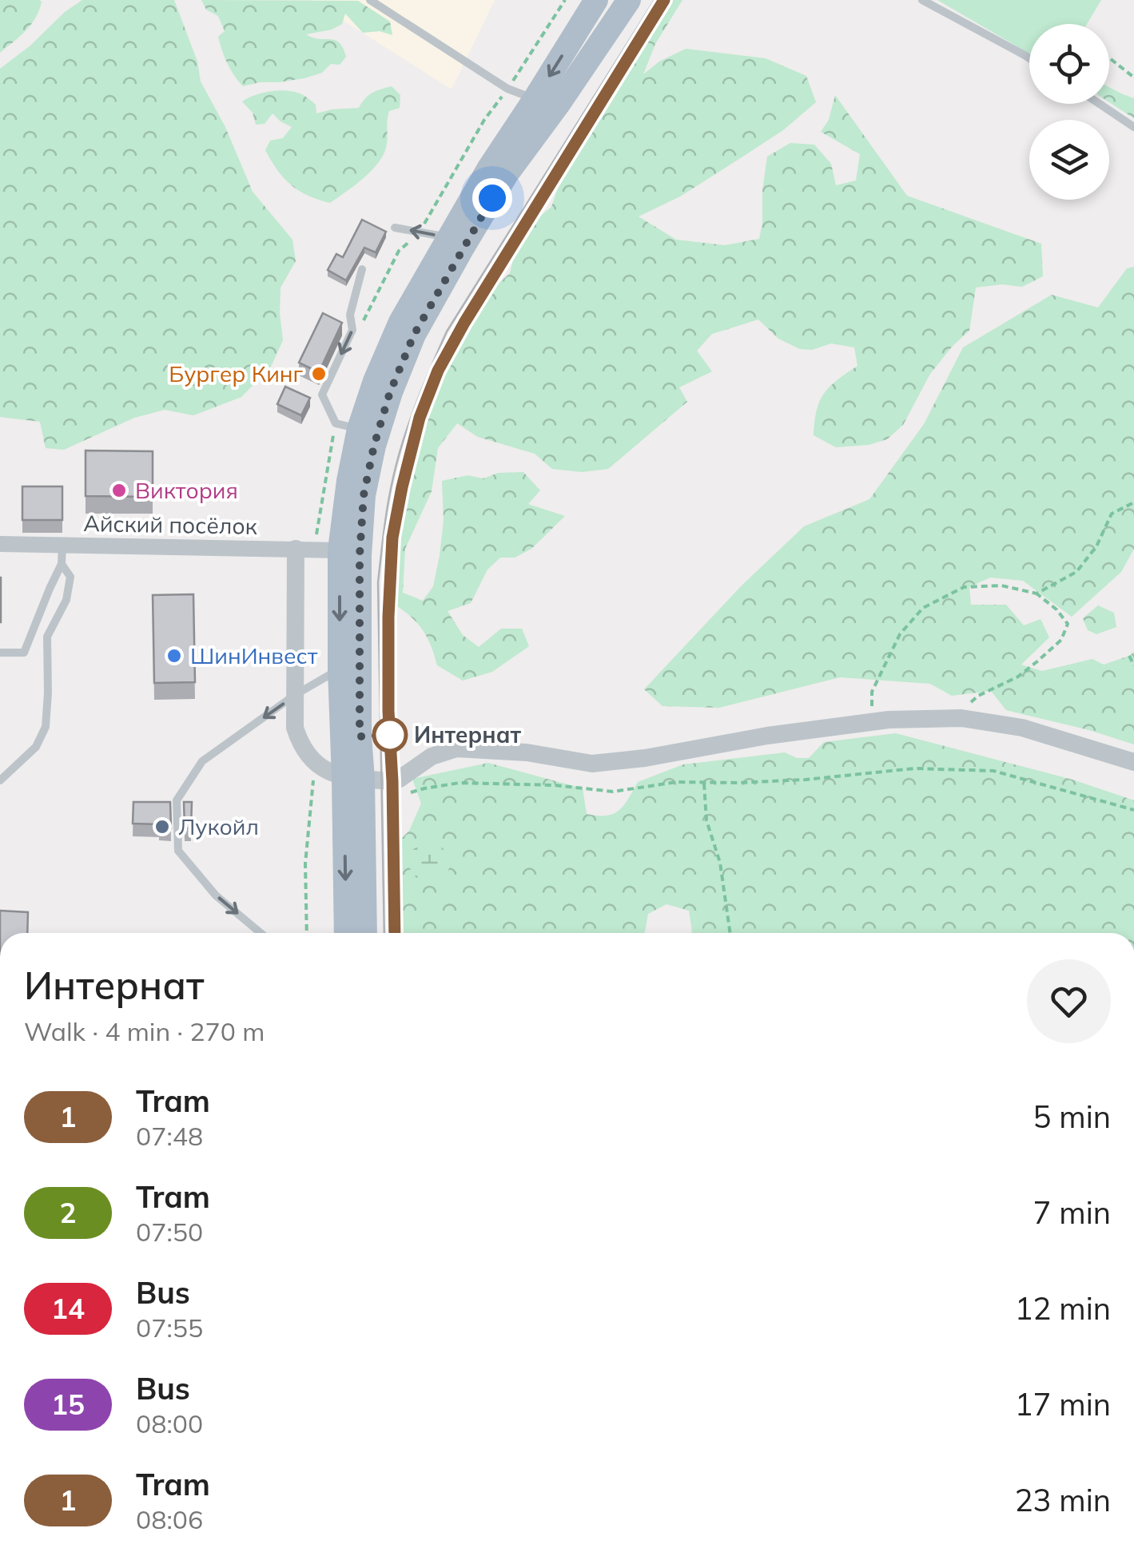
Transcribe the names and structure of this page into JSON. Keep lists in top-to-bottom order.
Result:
{
  "streets": {
    "street": ["Айский посёлок"]
  },
  "places": [
    "Бургер Кинг",
    "Виктория",
    "ШинИнвест",
    "Интернат",
    "Лукойл"
  ],
  "lines": ["tram line 1"],
  "page": {
    "heading": ["Интернат", "Walk · 4 min · 270 m"],
    "list": [
      {
        "mark": "1",
        "name": "Tram",
        "note": "07:48",
        "value": "5 min"
      },
      {
        "mark": "2",
        "name": "Tram",
        "note": "07:50",
        "value": "7 min"
      },
      {
        "mark": "14",
        "name": "Bus",
        "note": "07:55",
        "value": "12 min"
      },
      {
        "mark": "15",
        "name": "Bus",
        "note": "08:00",
        "value": "17 min"
      },
      {
        "mark": "1",
        "name": "Tram",
        "note": "08:06",
        "value": "23 min"
      }
    ]
  }
}
